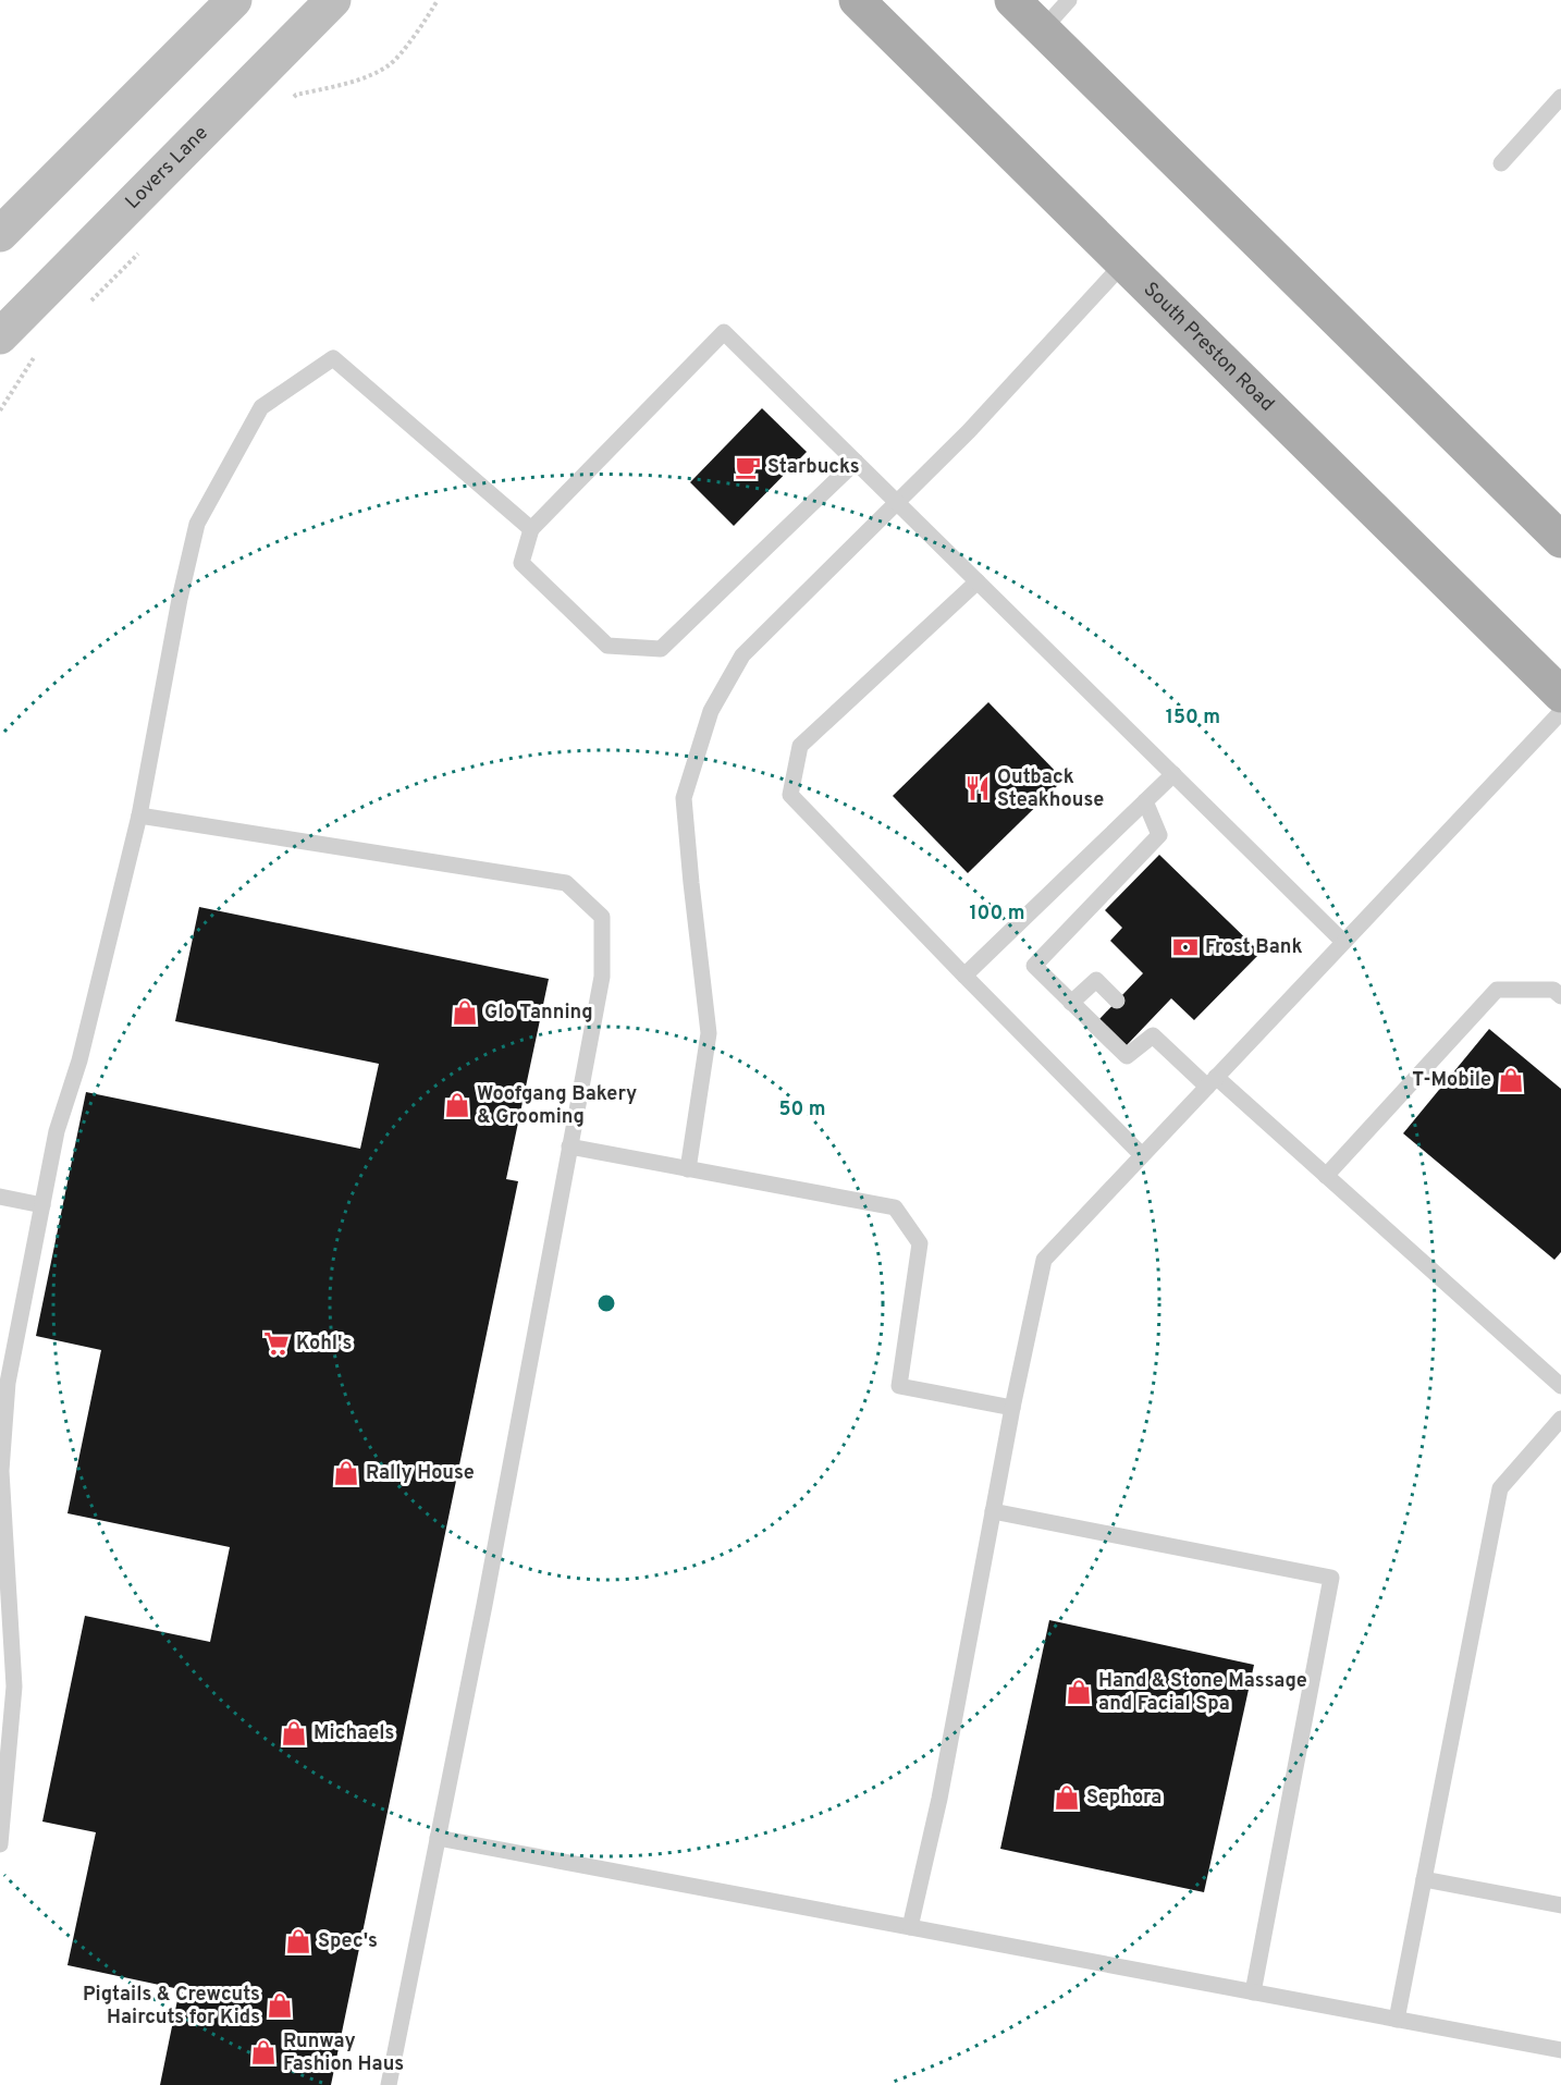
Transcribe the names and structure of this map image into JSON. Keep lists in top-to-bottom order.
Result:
{
  "streets": {
    "main road": ["South Preston Road"],
    "street": ["Lovers Lane"]
  },
  "places": {
    "cafe": ["Starbucks"],
    "restaurant": ["Outback Steakhouse"],
    "bank": ["Frost Bank"],
    "shop": [
      "Glo Tanning",
      "T-Mobile",
      "Woofgang Bakery & Grooming",
      "Rally House",
      "Hand & Stone Massage and Facial Spa",
      "Michaels",
      "Sephora",
      "Spec's",
      "Pigtails & Crewcuts Haircuts for Kids",
      "Runway Fashion Haus"
    ],
    "supermarket": ["Kohl's"]
  },
  "rings": ["150 m", "100 m", "50 m"]
}
